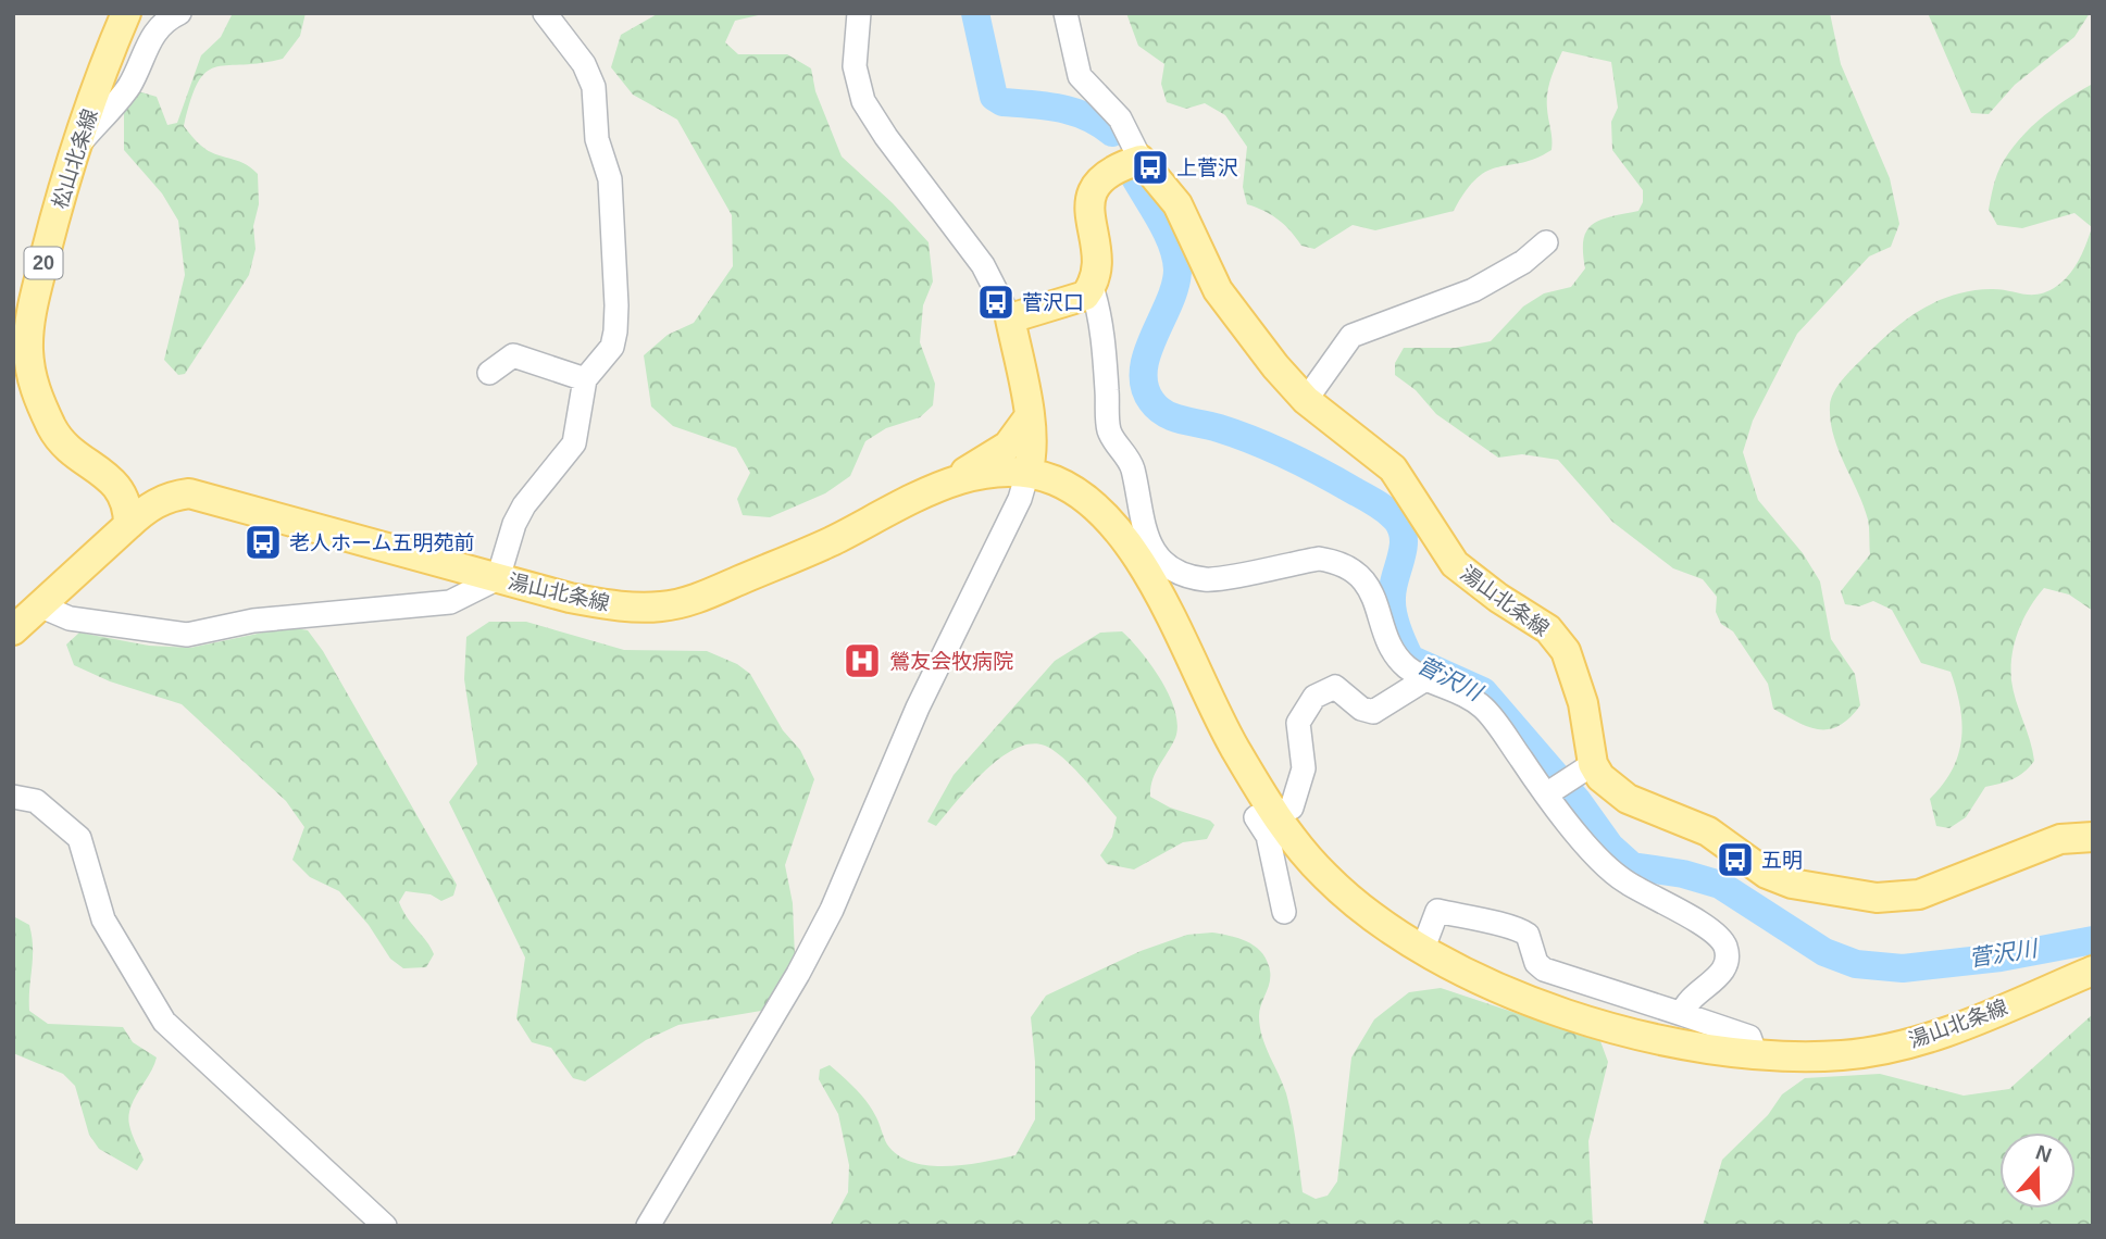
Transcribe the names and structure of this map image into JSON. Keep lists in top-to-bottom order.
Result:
{
  "streets": {
    "main road": ["松山北条線", "20", "湯山北条線"]
  },
  "water": ["菅沢川"],
  "places": {
    "bus stop": [
      "上菅沢",
      "菅沢口",
      "老人ホーム五明苑前",
      "五明"
    ],
    "hospital": ["鶯友会牧病院"]
  },
  "north": "top"
}
